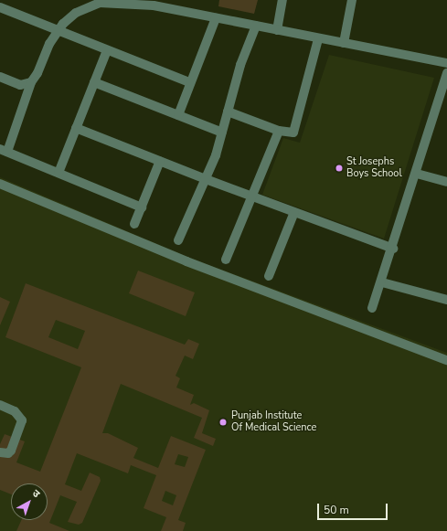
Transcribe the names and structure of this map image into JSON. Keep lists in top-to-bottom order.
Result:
{
  "places": ["St Josephs Boys School", "Punjab Institute Of Medical Science"],
  "scale_bar": "50 m",
  "north": "top right"
}
